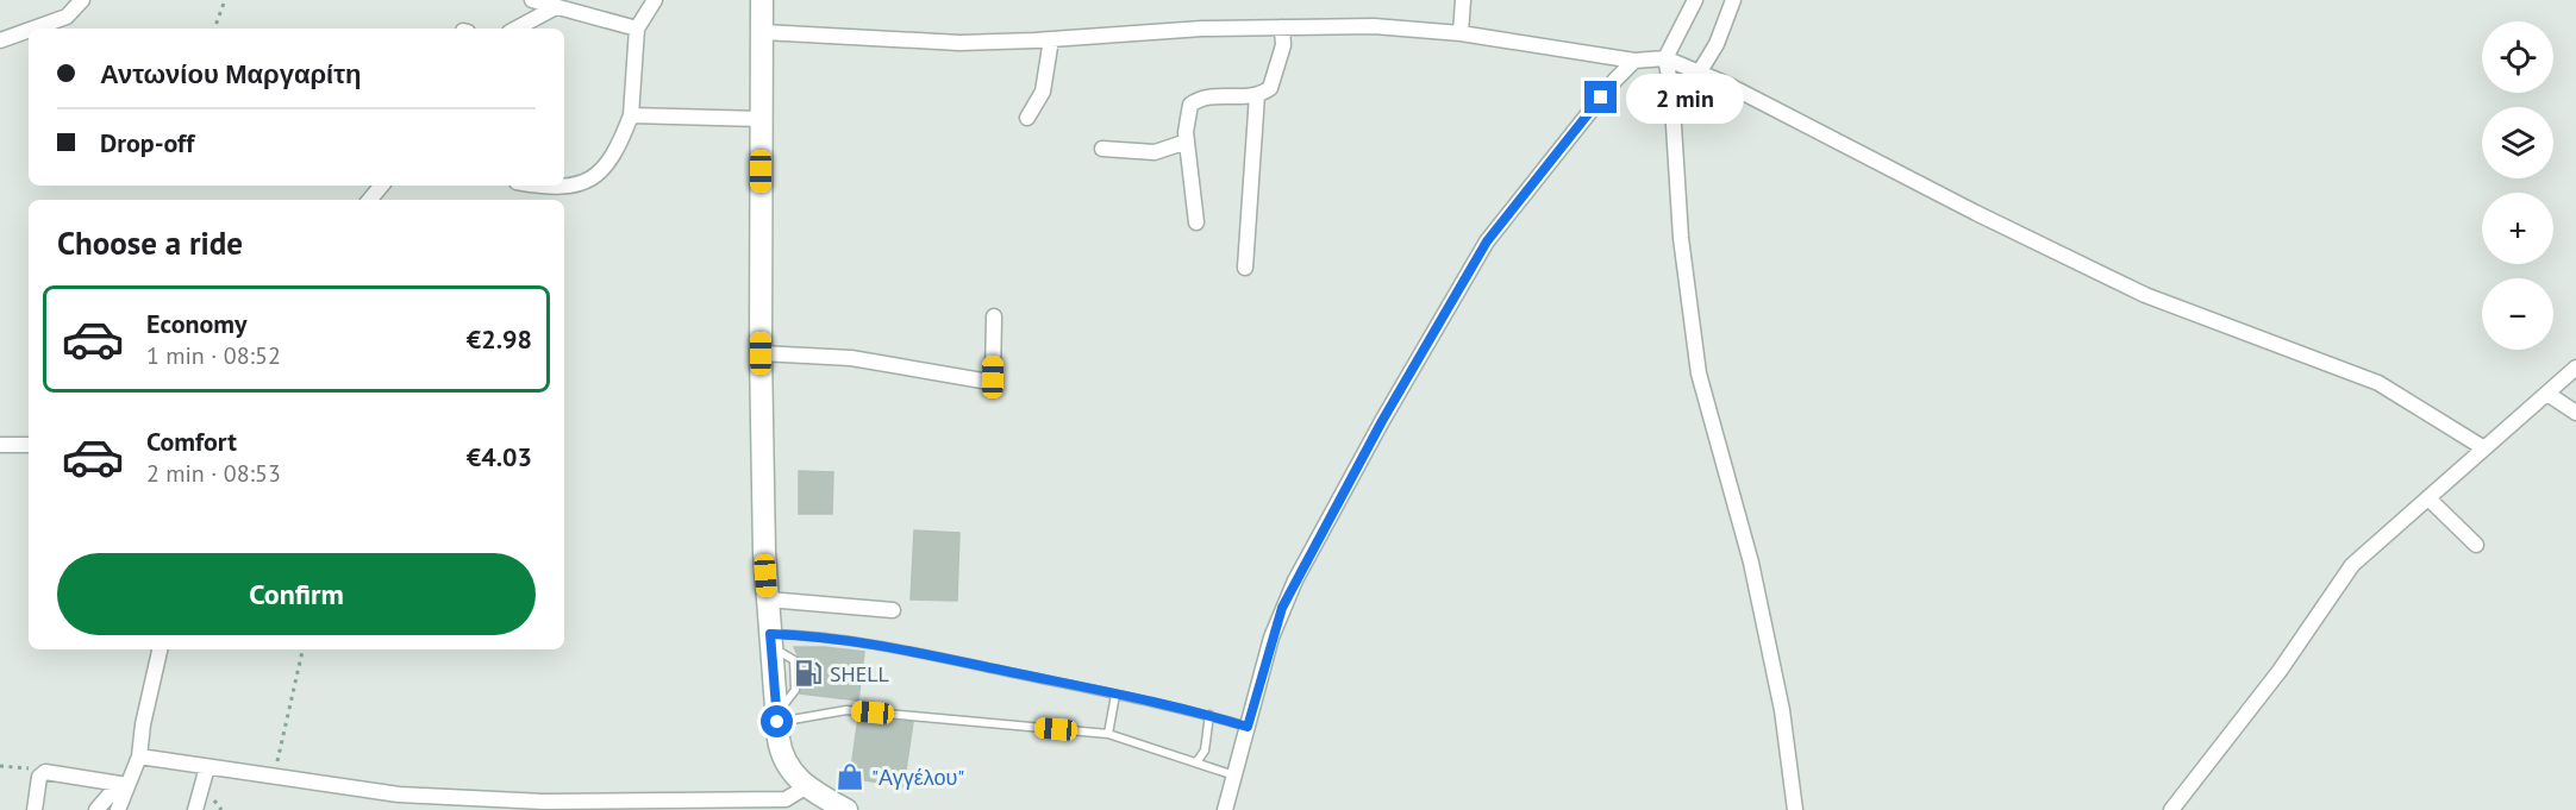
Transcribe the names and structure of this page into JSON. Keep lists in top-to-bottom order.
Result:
{
  "places": {
    "fuel station": ["SHELL"],
    "shop": ["\"Αγγέλου\""]
  },
  "page": {
    "map_buttons": ["+", "−"],
    "banner": ["Αντωνίου Μαργαρίτη", "Drop-off"],
    "bubble": "2 min",
    "heading": "Choose a ride",
    "list": [
      {
        "name": "Economy",
        "note": "1 min · 08:52",
        "value": "€2.98"
      },
      {
        "name": "Comfort",
        "note": "2 min · 08:53",
        "value": "€4.03"
      }
    ],
    "buttons": "Confirm"
  }
}
